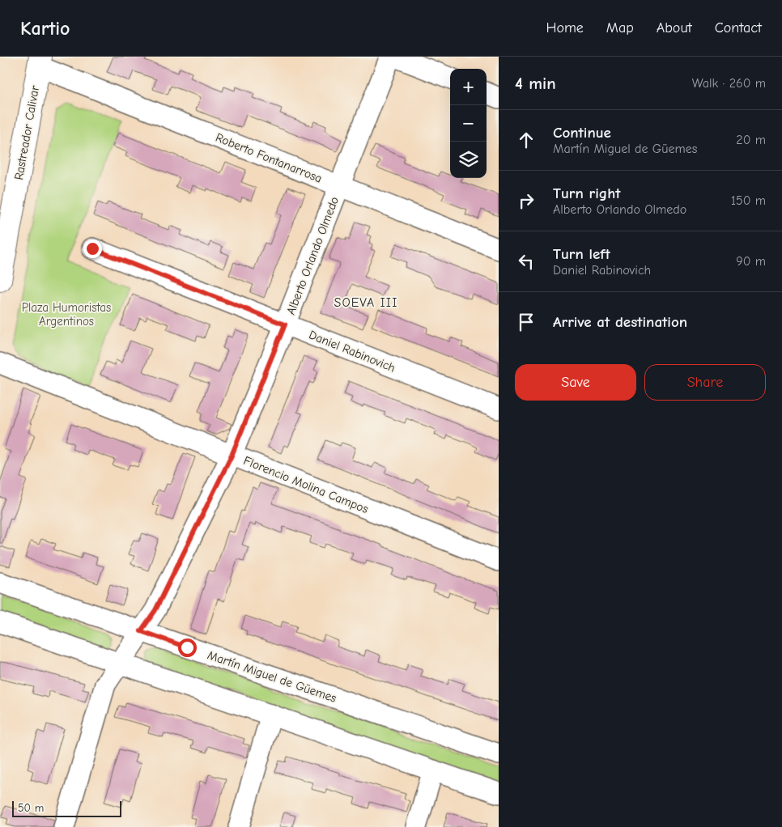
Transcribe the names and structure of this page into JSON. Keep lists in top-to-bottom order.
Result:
{
  "streets": {
    "main road": ["Rastreador Calivar"],
    "street": [
      "Roberto Fontanarrosa",
      "Alberto Orlando Olmedo",
      "Daniel Rabinovich",
      "Florencio Molina Campos",
      "Martín Miguel de Güemes"
    ]
  },
  "crossings": [
    ["Rastreador Calivar", "Roberto Fontanarrosa"],
    ["Roberto Fontanarrosa", "Alberto Orlando Olmedo"],
    ["Alberto Orlando Olmedo", "Daniel Rabinovich"],
    ["Alberto Orlando Olmedo", "Florencio Molina Campos"],
    ["Alberto Orlando Olmedo", "Martín Miguel de Güemes"]
  ],
  "districts": ["SOEVA III"],
  "parks": ["Plaza Humoristas Argentinos"],
  "scale_bar": "50 m",
  "page": {
    "header": "Kartio",
    "nav": [
      "Home",
      "Map",
      "About",
      "Contact"
    ],
    "heading": ["4 min", "Walk · 260 m"],
    "map_buttons": ["+", "−"],
    "list": [
      ["Continue", "Martín Miguel de Güemes", "20 m"],
      ["Turn right", "Alberto Orlando Olmedo", "150 m"],
      ["Turn left", "Daniel Rabinovich", "90 m"],
      "Arrive at destination"
    ],
    "buttons": ["Save", "Share"],
    "scale": "50 m"
  }
}
